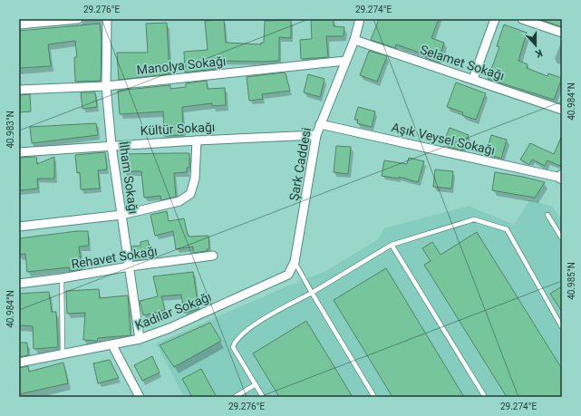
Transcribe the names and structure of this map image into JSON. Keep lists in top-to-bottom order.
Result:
{
  "streets": {
    "street": [
      "Selamet Sokağı",
      "Manolya Sokağı",
      "Kültür Sokağı",
      "Aşık Veysel Sokağı",
      "Şark Caddesi",
      "İlham Sokağı",
      "Rehavet Sokağı",
      "Kadılar Sokağı"
    ]
  },
  "crossings": [
    ["Selamet Sokağı", "Şark Caddesi"],
    ["Manolya Sokağı", "Şark Caddesi"],
    ["Manolya Sokağı", "İlham Sokağı"],
    ["Kültür Sokağı", "Şark Caddesi"],
    ["Kültür Sokağı", "İlham Sokağı"],
    ["Aşık Veysel Sokağı", "Şark Caddesi"],
    ["Şark Caddesi", "Kadılar Sokağı"],
    ["İlham Sokağı", "Rehavet Sokağı"],
    ["İlham Sokağı", "Kadılar Sokağı"]
  ],
  "north": "bottom",
  "coordinates": [
    "29.276°E",
    "29.274°E",
    "40.984°N",
    "40.983°N",
    "40.985°N"
  ]
}
